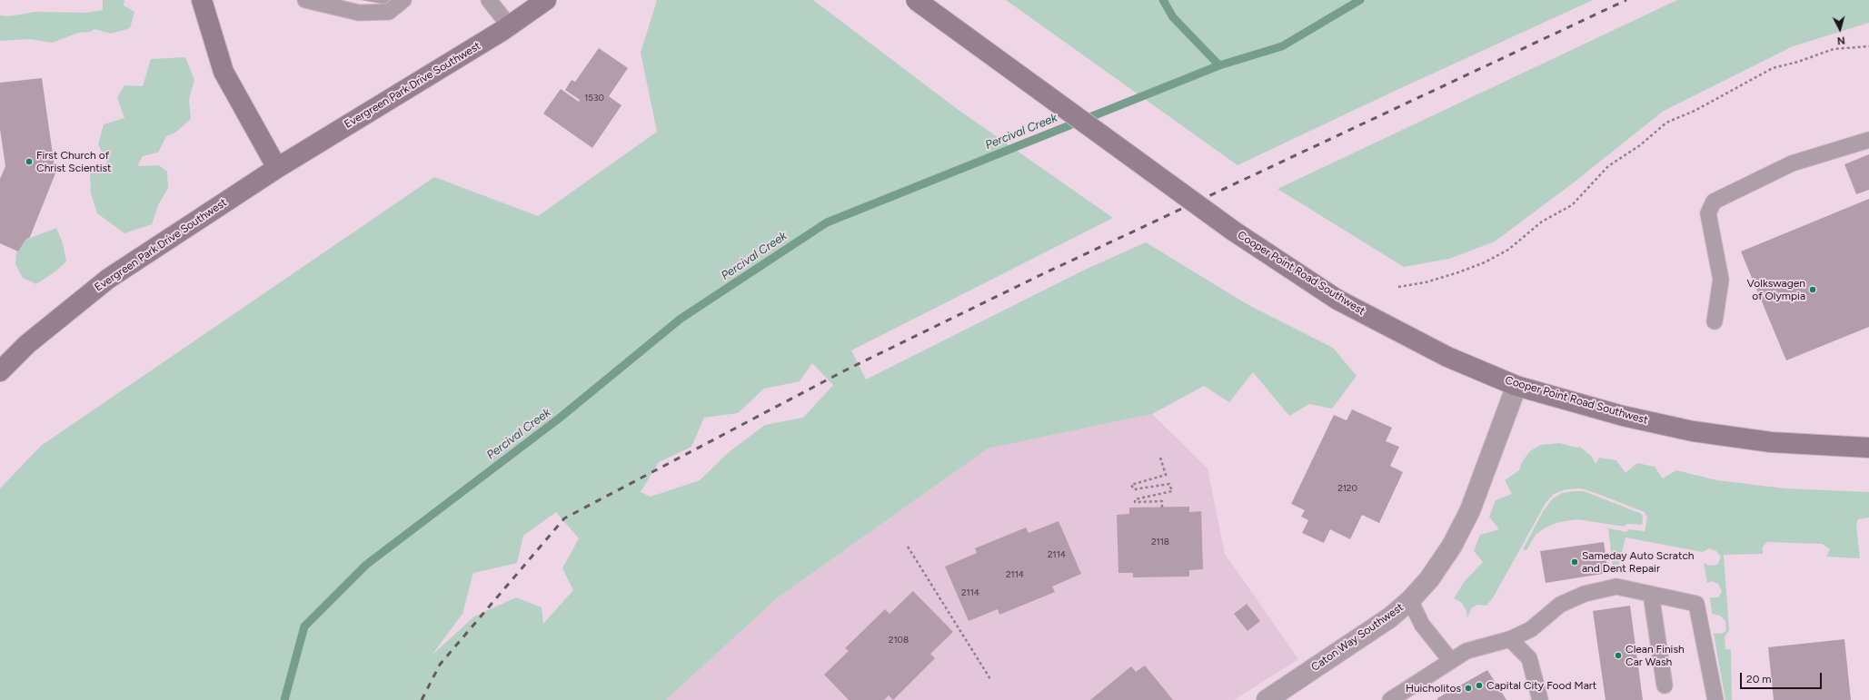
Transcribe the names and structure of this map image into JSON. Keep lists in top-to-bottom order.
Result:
{
  "streets": {
    "main road": ["Evergreen Park Drive Southwest", "Cooper Point Road Southwest"],
    "street": ["Caton Way Southwest"]
  },
  "crossings": [
    ["Cooper Point Road Southwest", "Caton Way Southwest"]
  ],
  "water": ["Percival Creek"],
  "places": [
    "First Church of Christ Scientist",
    "Volkswagen of Olympia",
    "Sameday Auto Scratch and Dent Repair",
    "Clean Finish Car Wash",
    "Capital City Food Mart",
    "Huicholitos"
  ],
  "house_numbers": [
    "1530",
    "2120",
    "2118",
    "2114",
    "2114",
    "2114",
    "2108"
  ],
  "scale_bar": "20 m",
  "north": "bottom"
}
